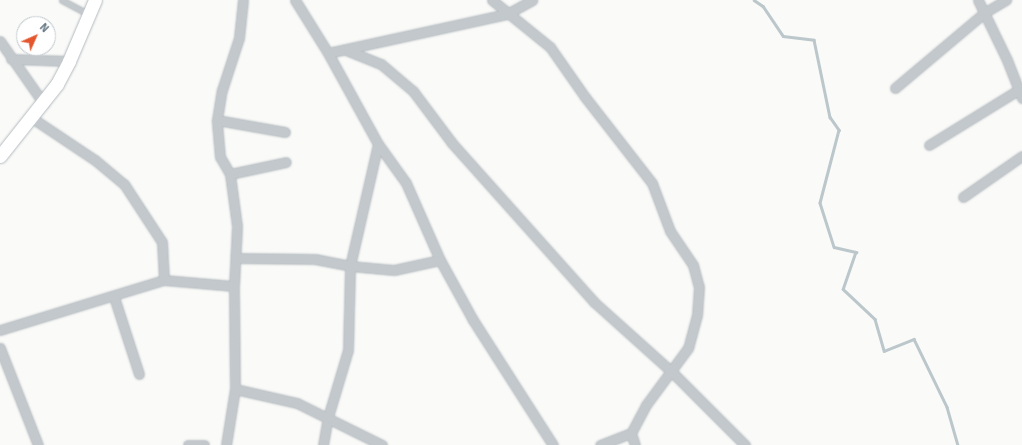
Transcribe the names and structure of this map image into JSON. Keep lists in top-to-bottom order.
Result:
{
  "north": "top right"
}
